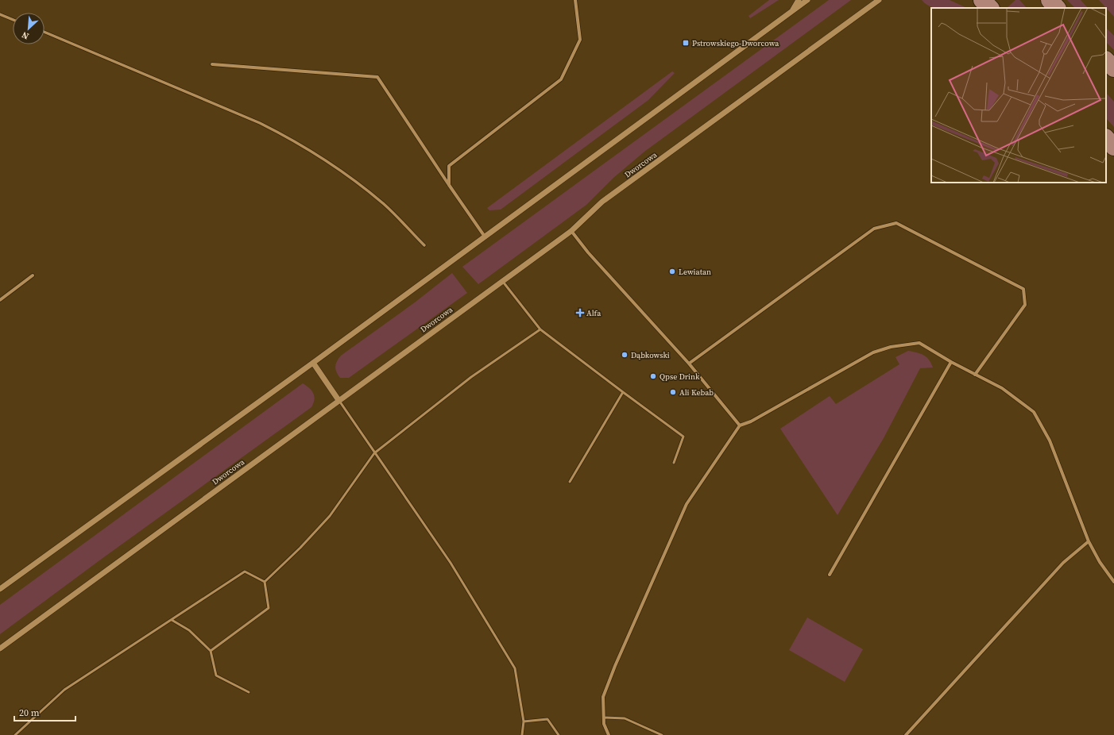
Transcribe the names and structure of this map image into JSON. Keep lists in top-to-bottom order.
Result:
{
  "streets": {
    "street": ["Dworcowa"]
  },
  "places": {
    "transit": ["Pstrowskiego-Dworcowa"],
    "other": [
      "Lewiatan",
      "Dąbkowski",
      "Qpse Drink",
      "Ali Kebab"
    ],
    "health": ["Alfa"]
  },
  "scale_bar": "20 m",
  "north": "bottom left"
}
